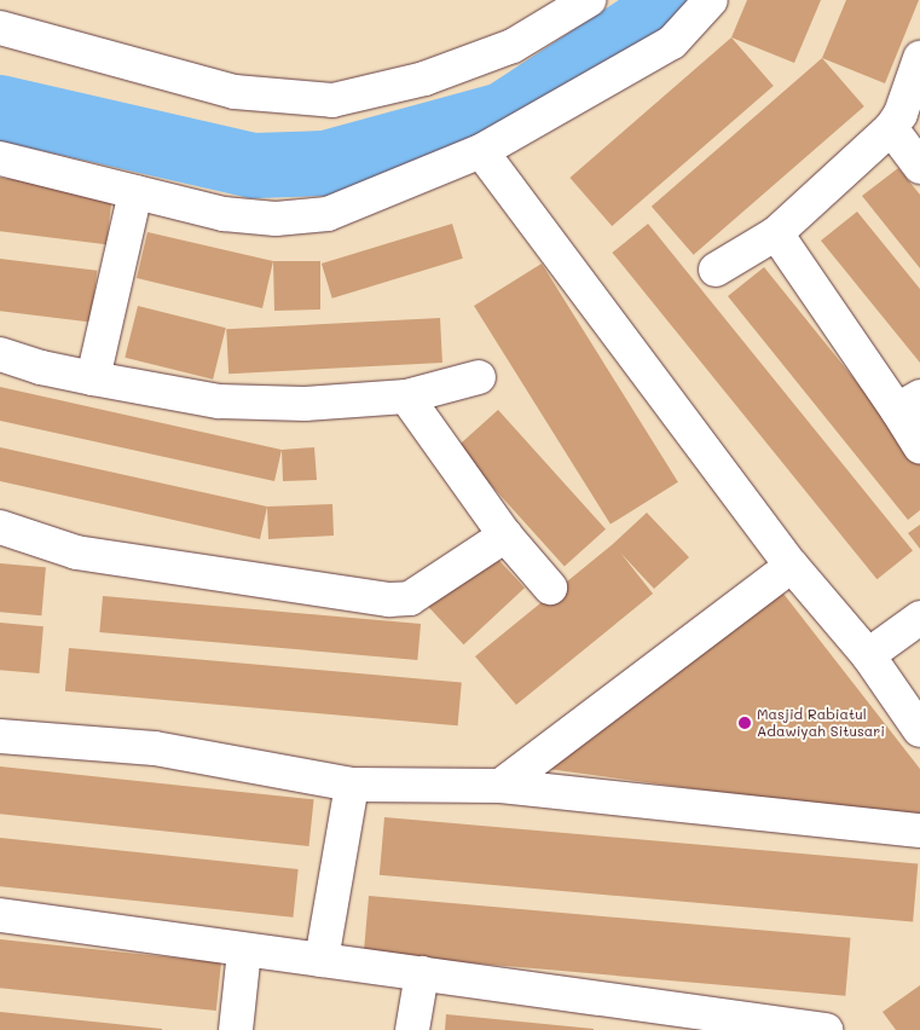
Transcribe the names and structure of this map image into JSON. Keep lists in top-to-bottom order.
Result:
{
  "places": ["Masjid Rabiatul Adawiyah Situsari"]
}
